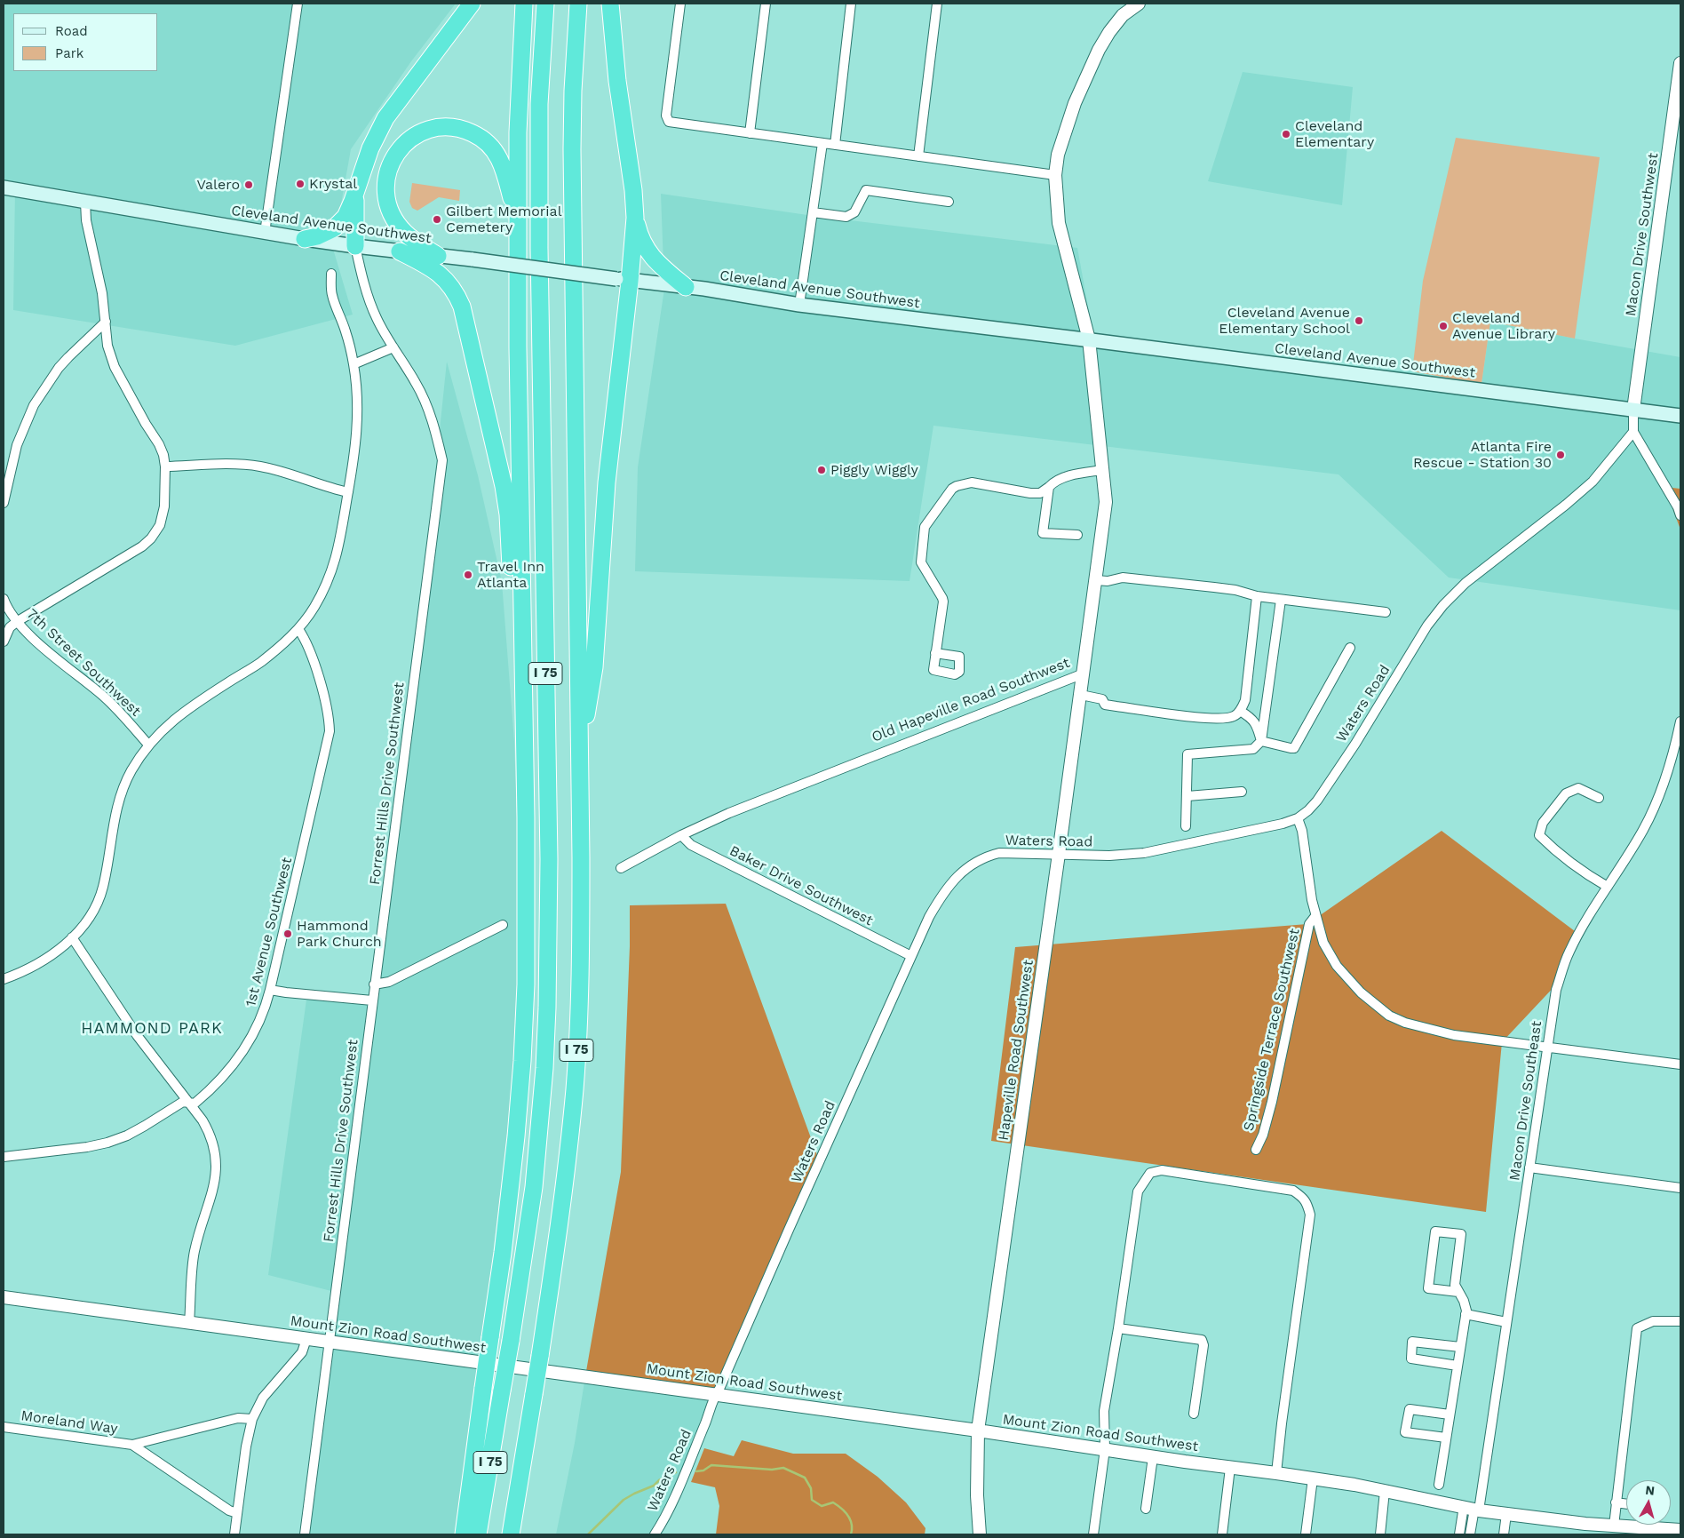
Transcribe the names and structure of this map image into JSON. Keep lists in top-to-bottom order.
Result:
{
  "streets": {
    "highway": ["I 75"],
    "main road": ["Cleveland Avenue Southwest"],
    "street": [
      "Macon Drive Southwest",
      "7th Street Southwest",
      "Old Hapeville Road Southwest",
      "Waters Road",
      "Forrest Hills Drive Southwest",
      "Baker Drive Southwest",
      "1st Avenue Southwest",
      "Springside Terrace Southwest",
      "Hapeville Road Southwest",
      "Macon Drive Southeast",
      "Mount Zion Road Southwest",
      "Moreland Way"
    ]
  },
  "crossings": [
    ["Cleveland Avenue Southwest", "Macon Drive Southwest"],
    ["Cleveland Avenue Southwest", "Old Hapeville Road Southwest"],
    ["Cleveland Avenue Southwest", "Forrest Hills Drive Southwest"],
    ["Old Hapeville Road Southwest", "Baker Drive Southwest"],
    ["Old Hapeville Road Southwest", "Hapeville Road Southwest"],
    ["Waters Road", "Baker Drive Southwest"],
    ["Waters Road", "Hapeville Road Southwest"],
    ["Waters Road", "Mount Zion Road Southwest"],
    ["Forrest Hills Drive Southwest", "Mount Zion Road Southwest"],
    ["Hapeville Road Southwest", "Mount Zion Road Southwest"],
    ["Macon Drive Southeast", "Mount Zion Road Southwest"]
  ],
  "districts": ["HAMMOND PARK"],
  "places": [
    "Cleveland Elementary",
    "Krystal",
    "Valero",
    "Gilbert Memorial Cemetery",
    "Cleveland Avenue Elementary School",
    "Cleveland Avenue Library",
    "Atlanta Fire Rescue - Station 30",
    "Piggly Wiggly",
    "Travel Inn Atlanta",
    "Hammond Park Church"
  ],
  "legend": ["Road", "Park"],
  "north": "top"
}
